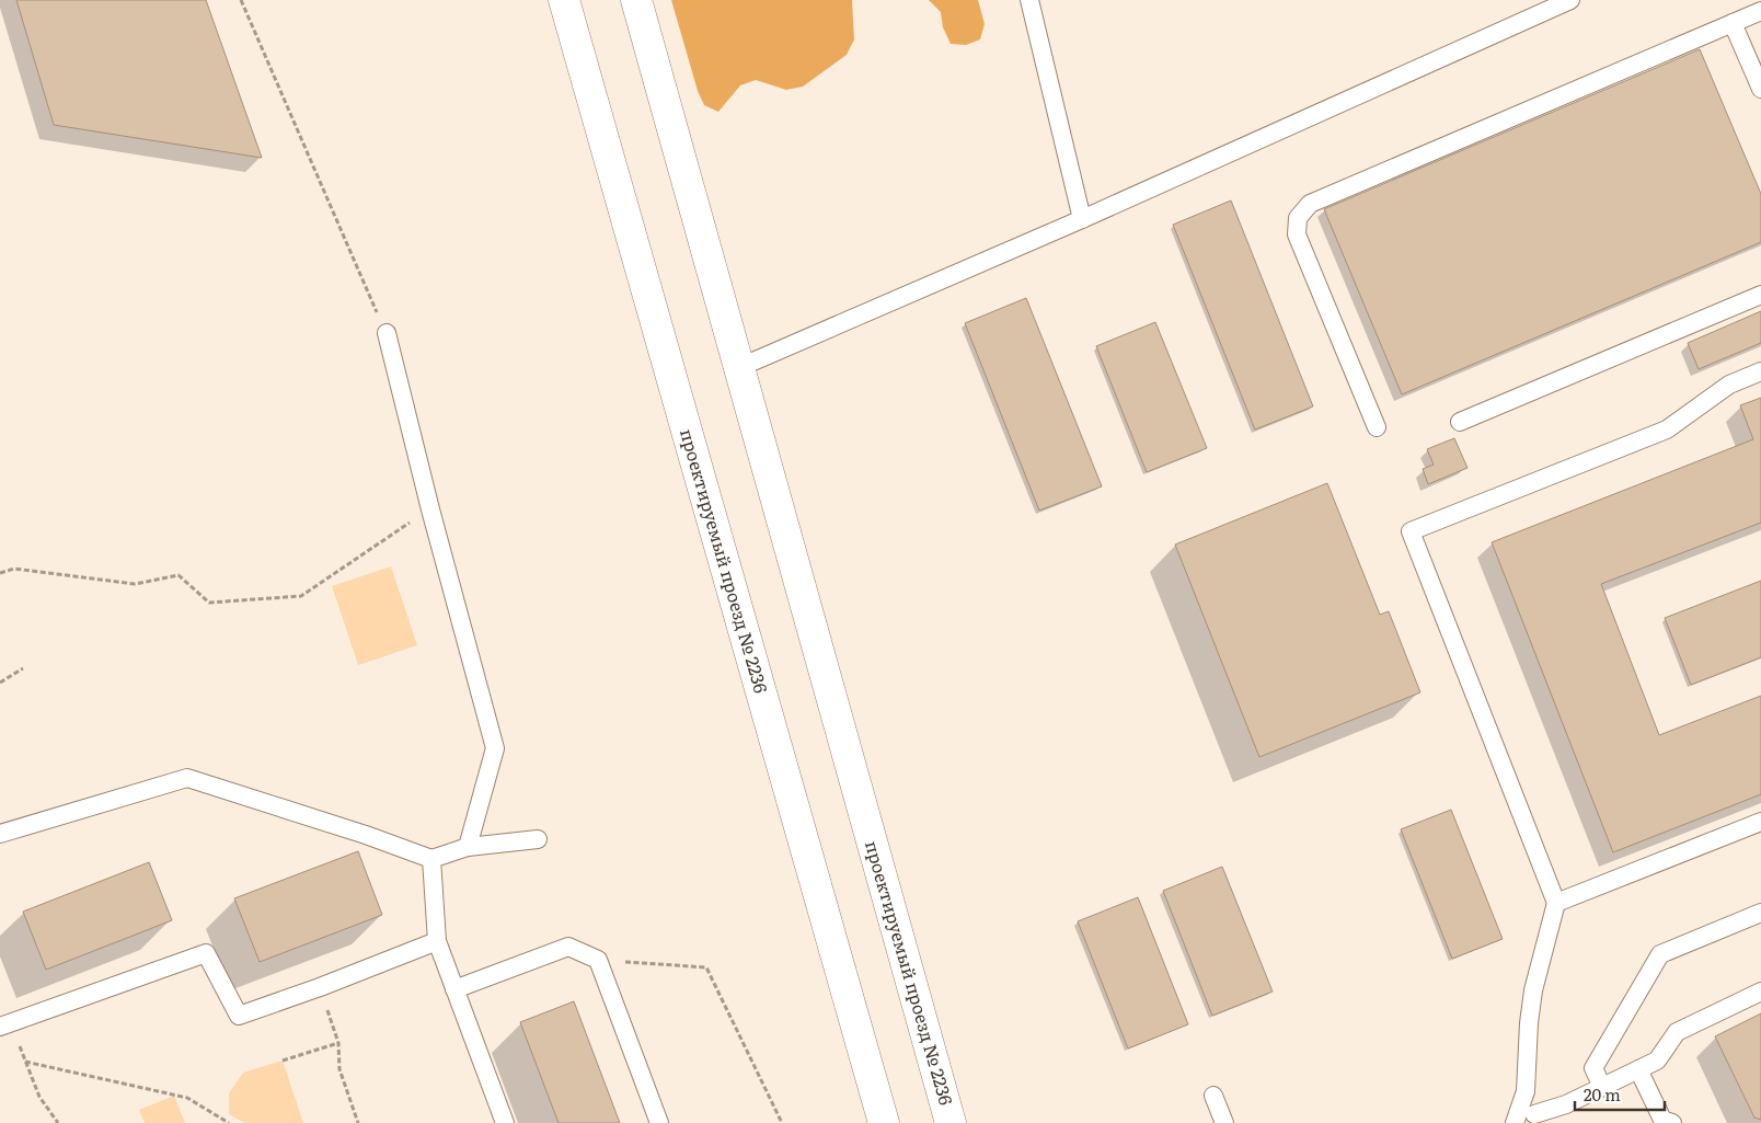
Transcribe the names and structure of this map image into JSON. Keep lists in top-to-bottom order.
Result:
{
  "streets": {
    "main road": ["проектируемый проезд № 2236"]
  },
  "scale_bar": "20 m"
}
